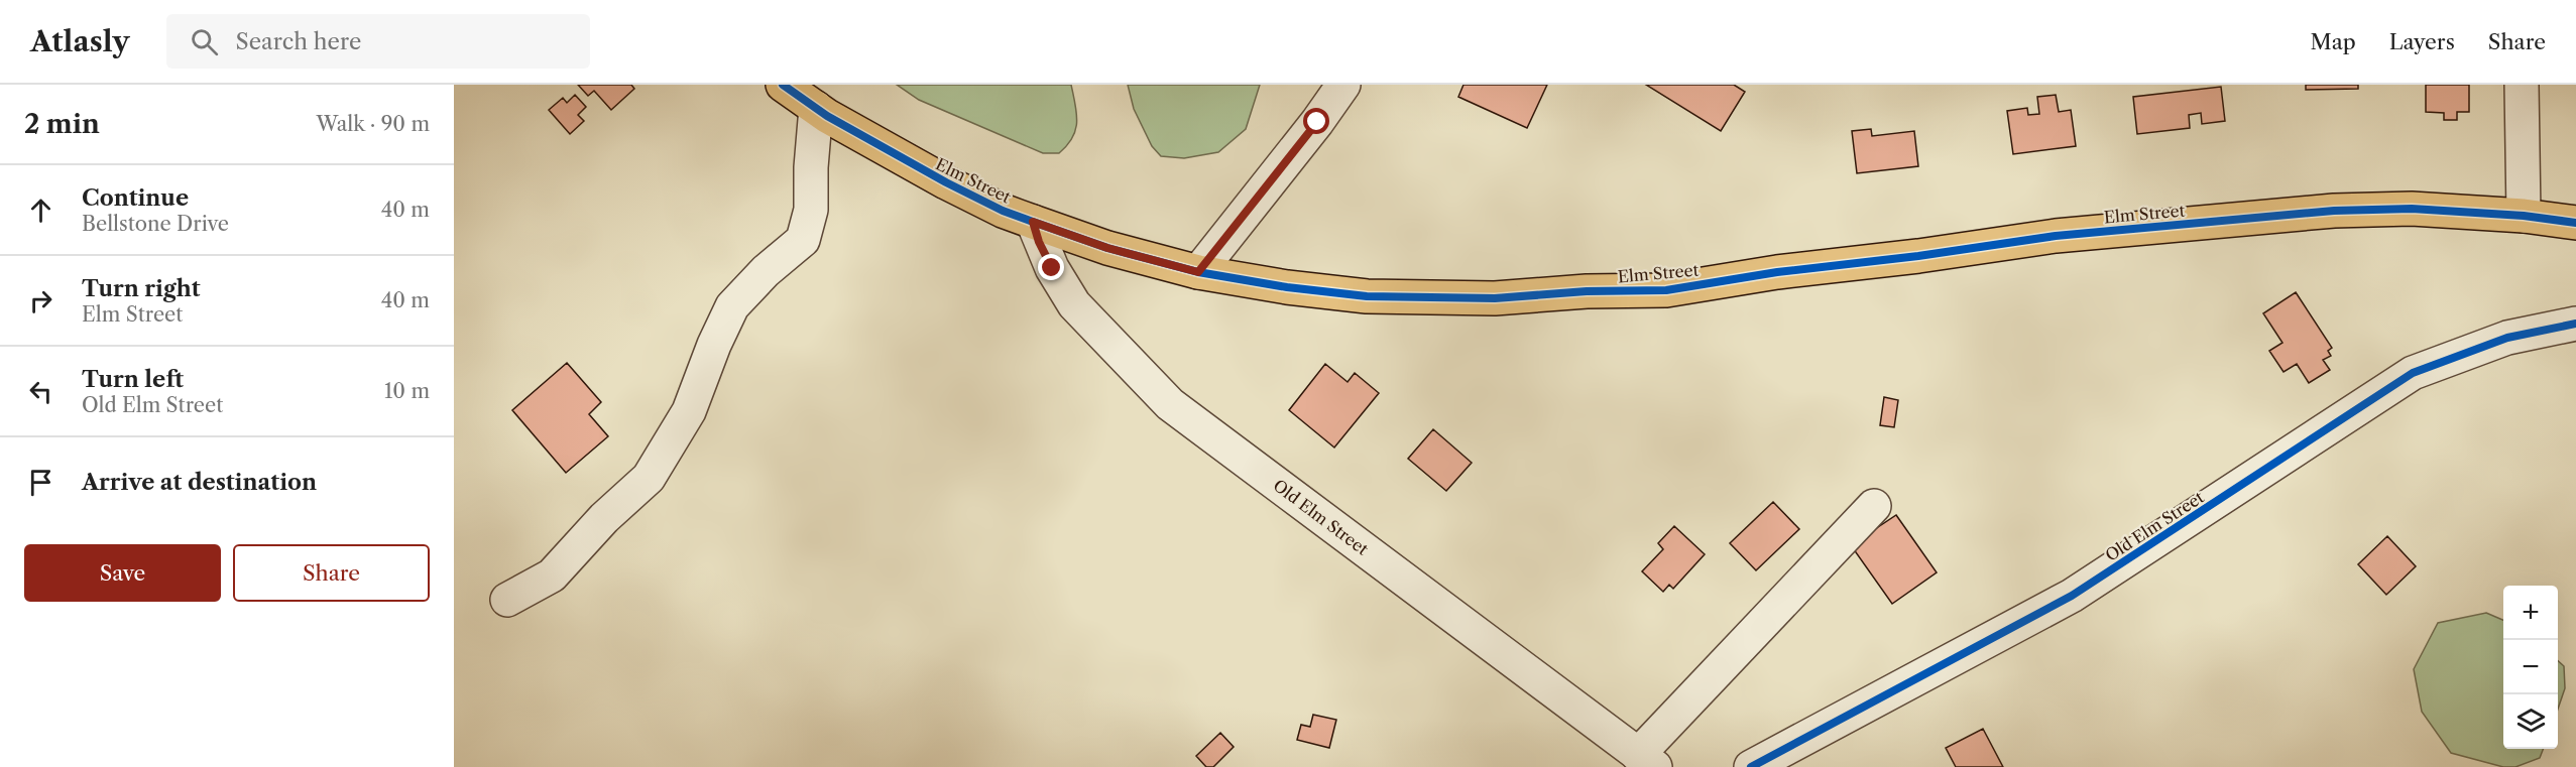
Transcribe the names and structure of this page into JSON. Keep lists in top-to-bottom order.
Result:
{
  "streets": {
    "main road": ["Elm Street"],
    "street": ["Old Elm Street"]
  },
  "crossings": [
    ["Elm Street", "Old Elm Street"]
  ],
  "page": {
    "header": "Atlasly",
    "search": "Search here",
    "nav": ["Map", "Layers", "Share"],
    "heading": ["2 min", "Walk · 90 m"],
    "list": [
      ["Continue", "Bellstone Drive", "40 m"],
      ["Turn right", "Elm Street", "40 m"],
      ["Turn left", "Old Elm Street", "10 m"],
      "Arrive at destination"
    ],
    "buttons": ["Save", "Share"],
    "map_buttons": ["+", "−"]
  }
}
